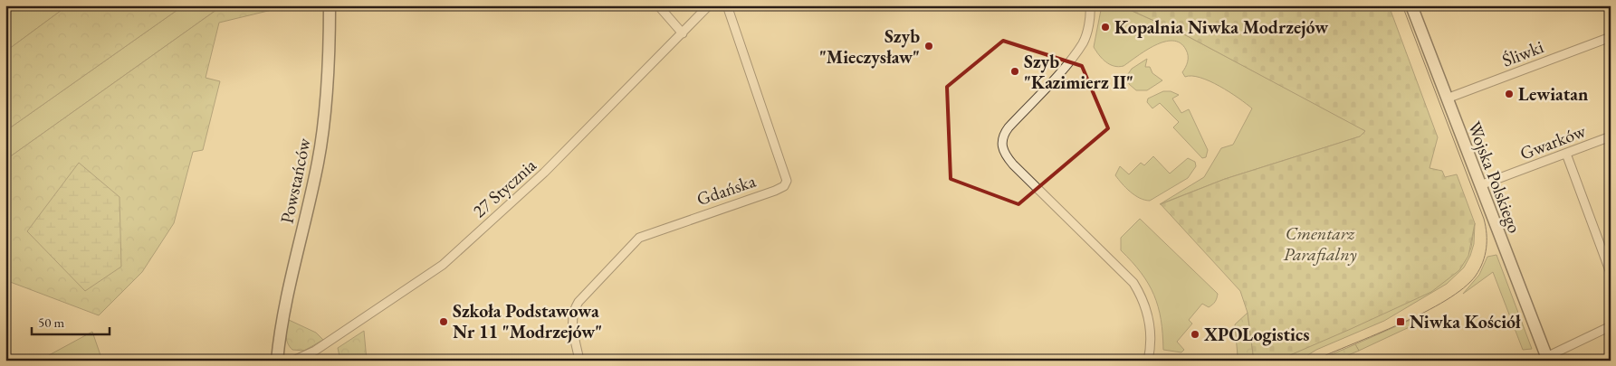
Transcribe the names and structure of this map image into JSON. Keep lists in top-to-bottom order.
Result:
{
  "streets": {
    "main road": ["Wojska Polskiego", "Powstańców"],
    "street": [
      "Śliwki",
      "Gwarków",
      "27 Stycznia",
      "Gdańska"
    ]
  },
  "crossings": [
    ["Śliwki", "Wojska Polskiego"],
    ["Gwarków", "Wojska Polskiego"]
  ],
  "parks": ["Cmentarz Parafialny"],
  "places": {
    "other": [
      "Kopalnia Niwka Modrzejów",
      "Szyb \"Mieczysław\"",
      "Szyb \"Kazimierz II\"",
      "Lewiatan",
      "Szkoła Podstawowa Nr 11 \"Modrzejów\"",
      "XPOLogistics"
    ],
    "transit": ["Niwka Kościół"]
  },
  "scale_bar": "50 m"
}
